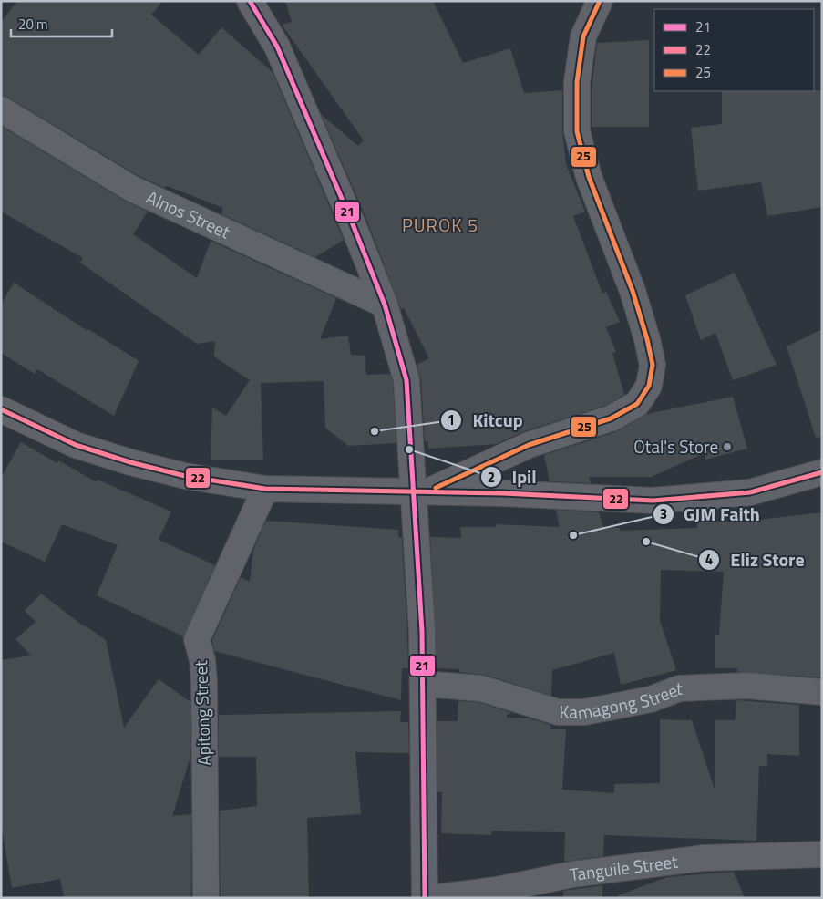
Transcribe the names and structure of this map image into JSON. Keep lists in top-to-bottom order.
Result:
{
  "streets": {
    "street": [
      "Alnos Street",
      "Kamagong Street",
      "Apitong Street",
      "Tanguile Street"
    ]
  },
  "districts": ["PUROK 5"],
  "places": [
    "Kitcup",
    "Otal's Store",
    "Ipil",
    "GJM Faith",
    "Eliz Store"
  ],
  "lines": ["transit line 21", "transit line 25", "transit line 22"],
  "legend": ["21", "22", "25"],
  "scale_bar": "20 m"
}
